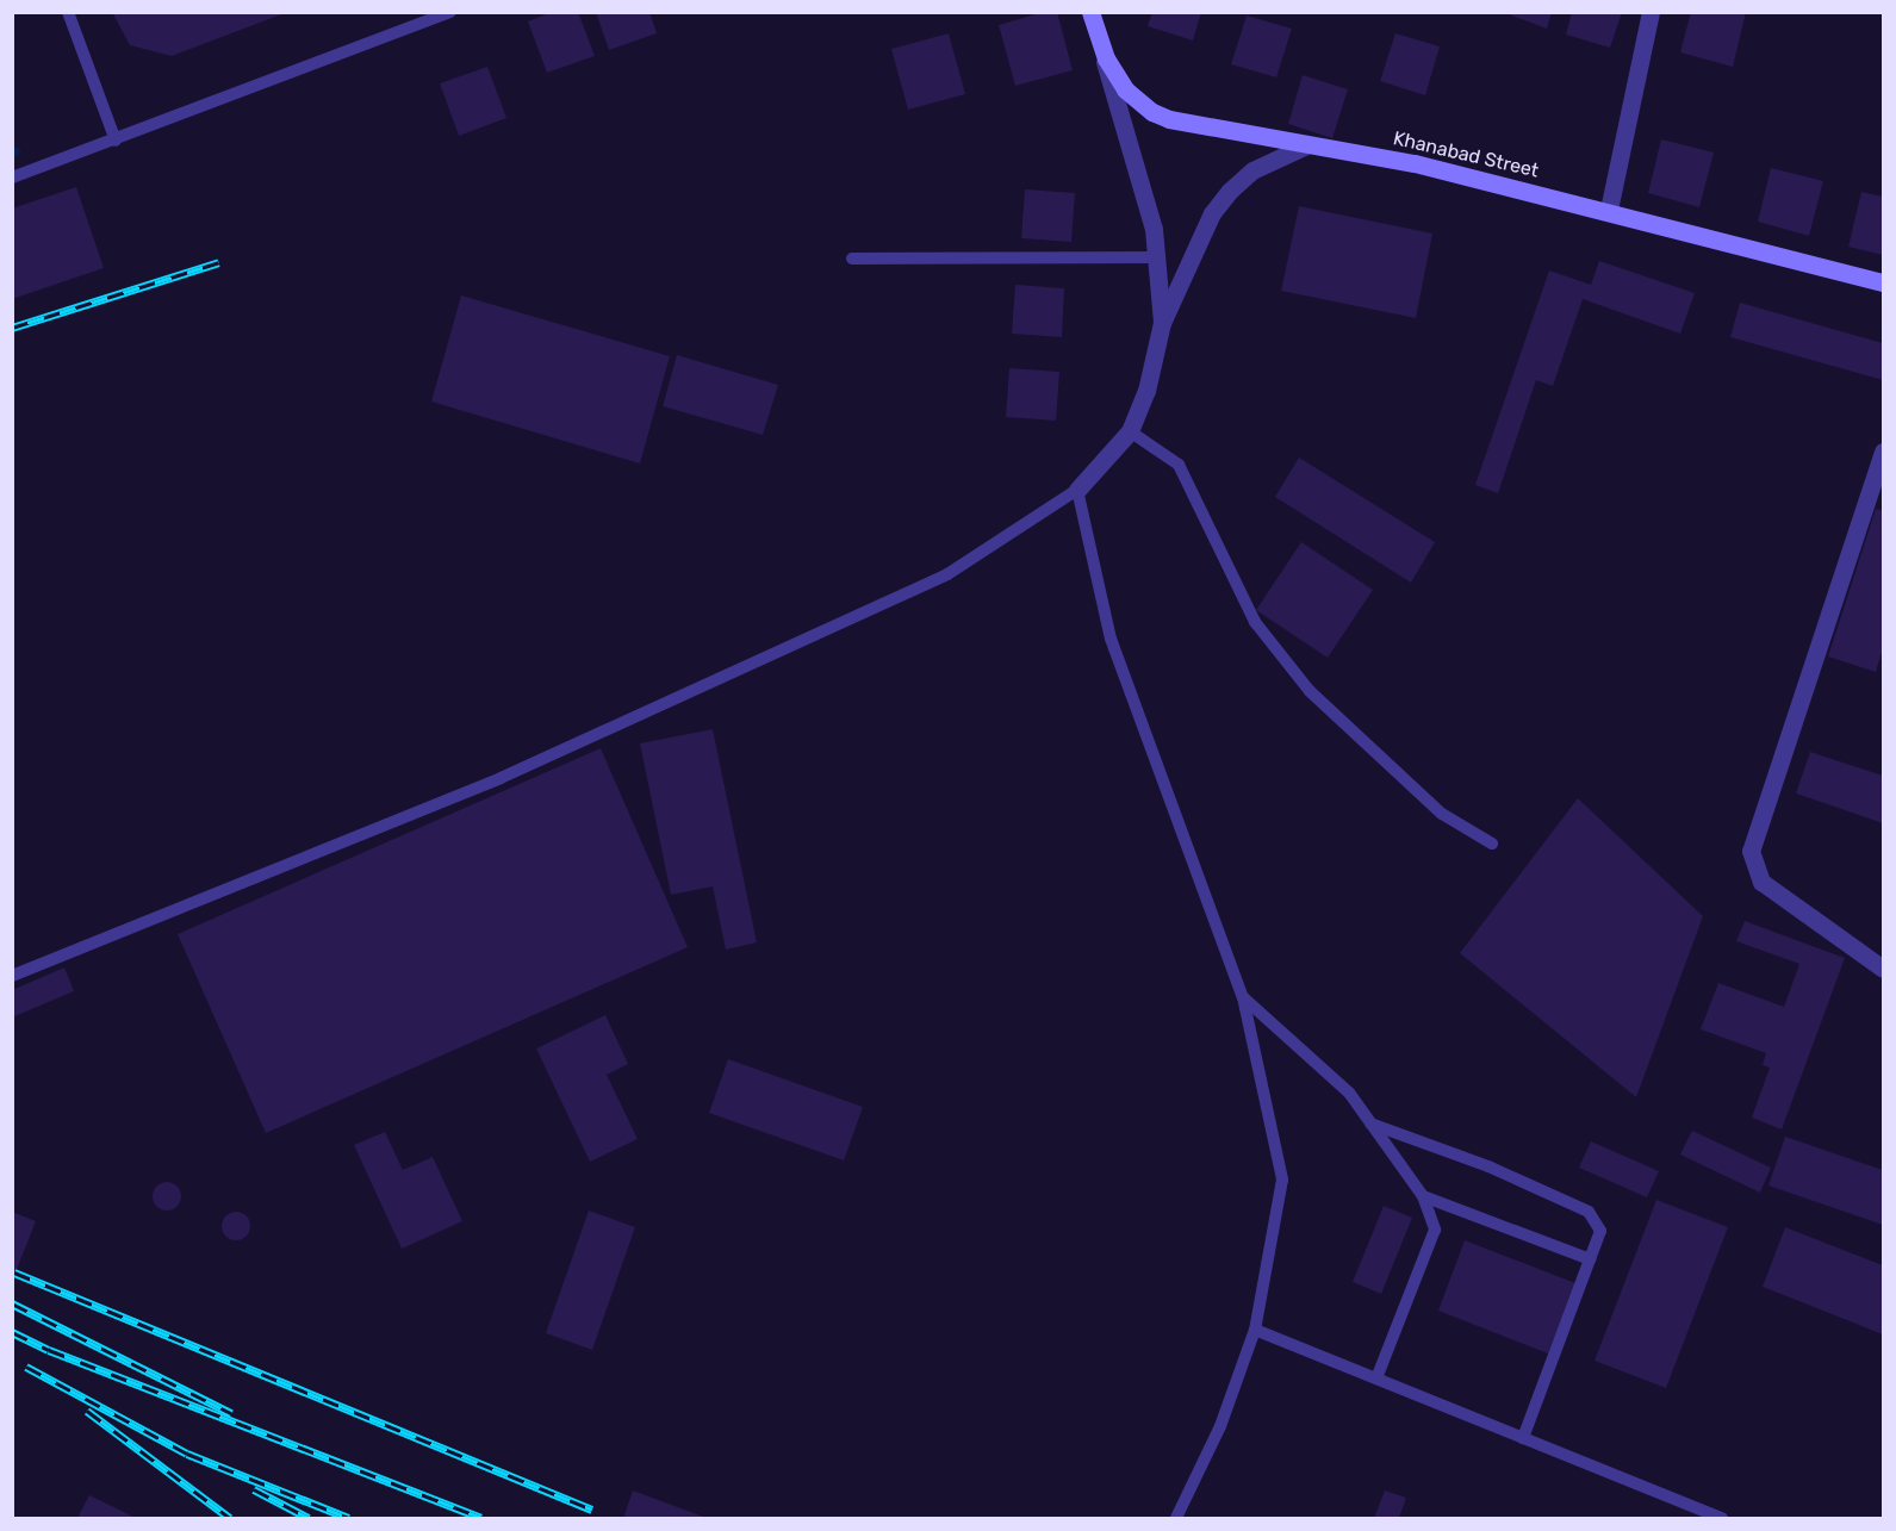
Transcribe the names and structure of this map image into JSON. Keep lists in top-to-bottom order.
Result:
{
  "streets": {
    "main road": ["Khanabad Street"]
  }
}
